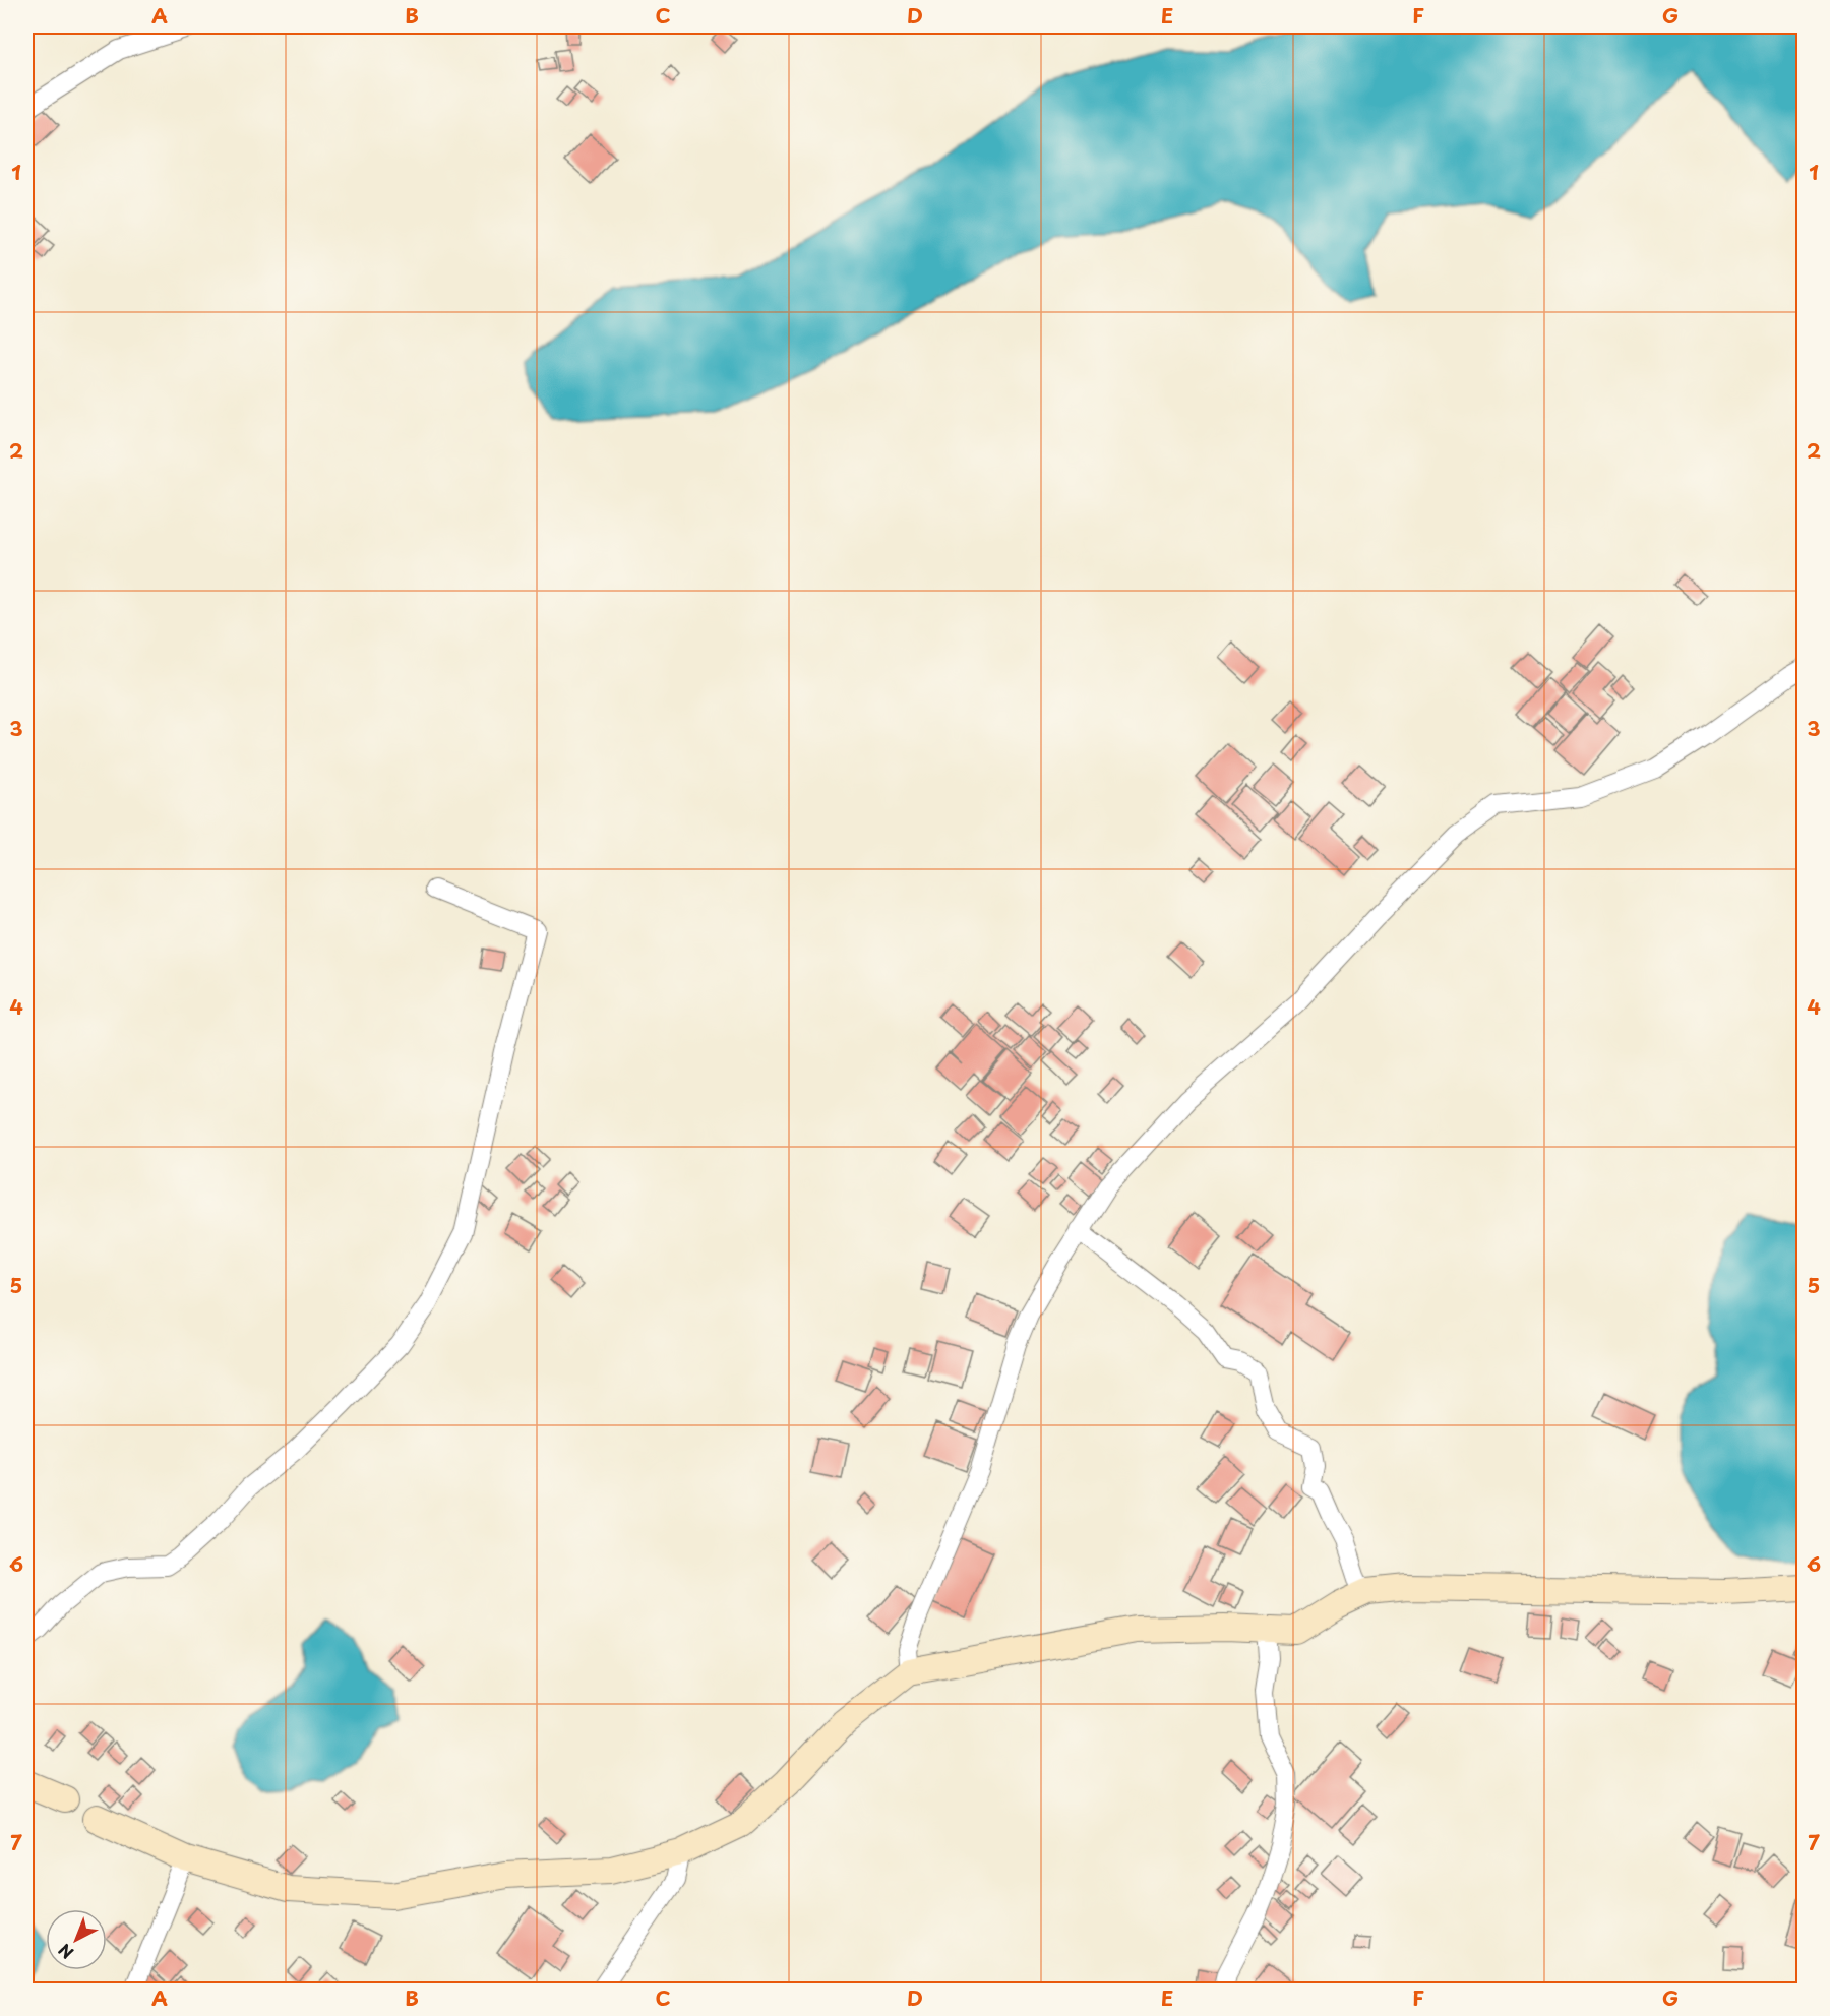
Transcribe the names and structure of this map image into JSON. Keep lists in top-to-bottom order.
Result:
{
  "north": "bottom left",
  "grid": {
    "columns": [
      "A",
      "B",
      "C",
      "D",
      "E",
      "F",
      "G"
    ],
    "rows": [
      "1",
      "2",
      "3",
      "4",
      "5",
      "6",
      "7"
    ]
  }
}
